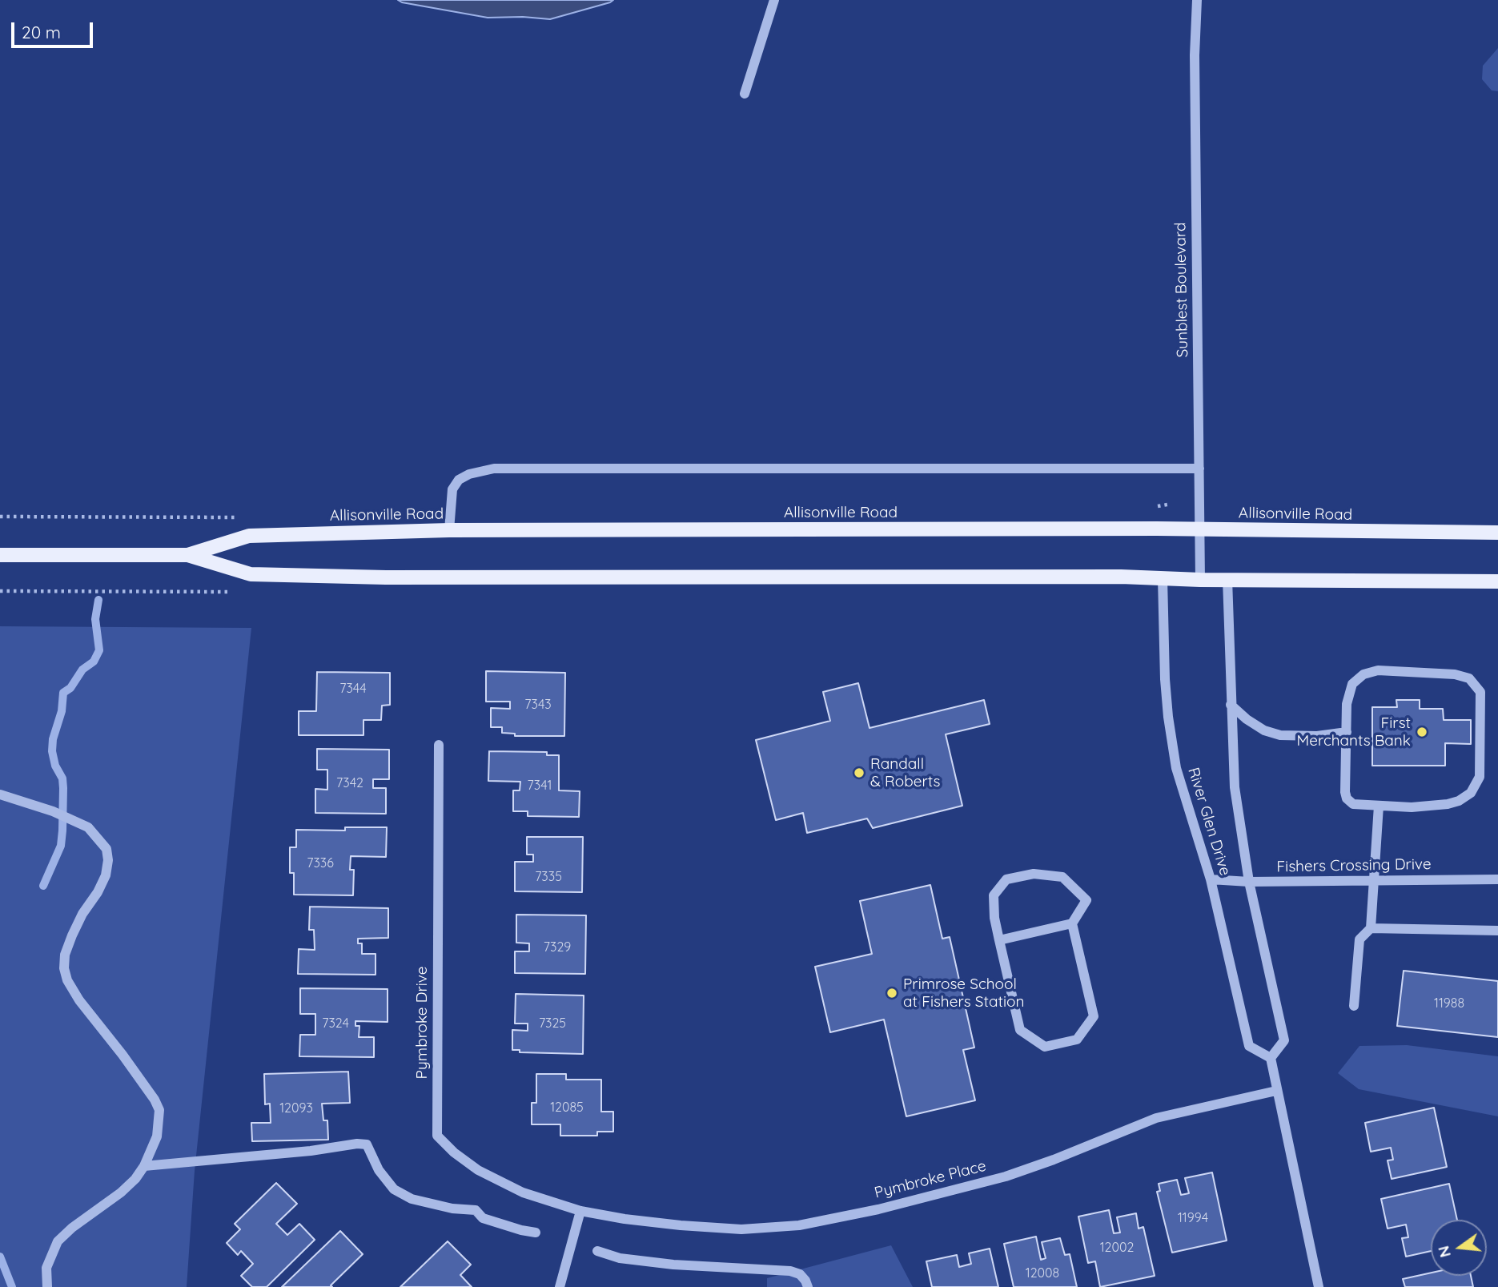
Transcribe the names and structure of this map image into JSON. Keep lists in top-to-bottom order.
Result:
{
  "streets": {
    "main road": ["Allisonville Road"],
    "street": [
      "Sunblest Boulevard",
      "River Glen Drive",
      "Fishers Crossing Drive",
      "Pymbroke Drive",
      "Pymbroke Place"
    ]
  },
  "crossings": [
    ["Sunblest Boulevard", "Allisonville Road"],
    ["Allisonville Road", "River Glen Drive"],
    ["River Glen Drive", "Fishers Crossing Drive"],
    ["Pymbroke Drive", "Pymbroke Place"]
  ],
  "places": ["First Merchants Bank", "Randall & Roberts", "Primrose School at Fishers Station"],
  "house_numbers": [
    "7344",
    "7343",
    "7342",
    "7341",
    "7336",
    "7335",
    "7329",
    "11988",
    "7324",
    "7325",
    "12085",
    "12093",
    "11994",
    "12002",
    "12008"
  ],
  "scale_bar": "20 m",
  "north": "left"
}
